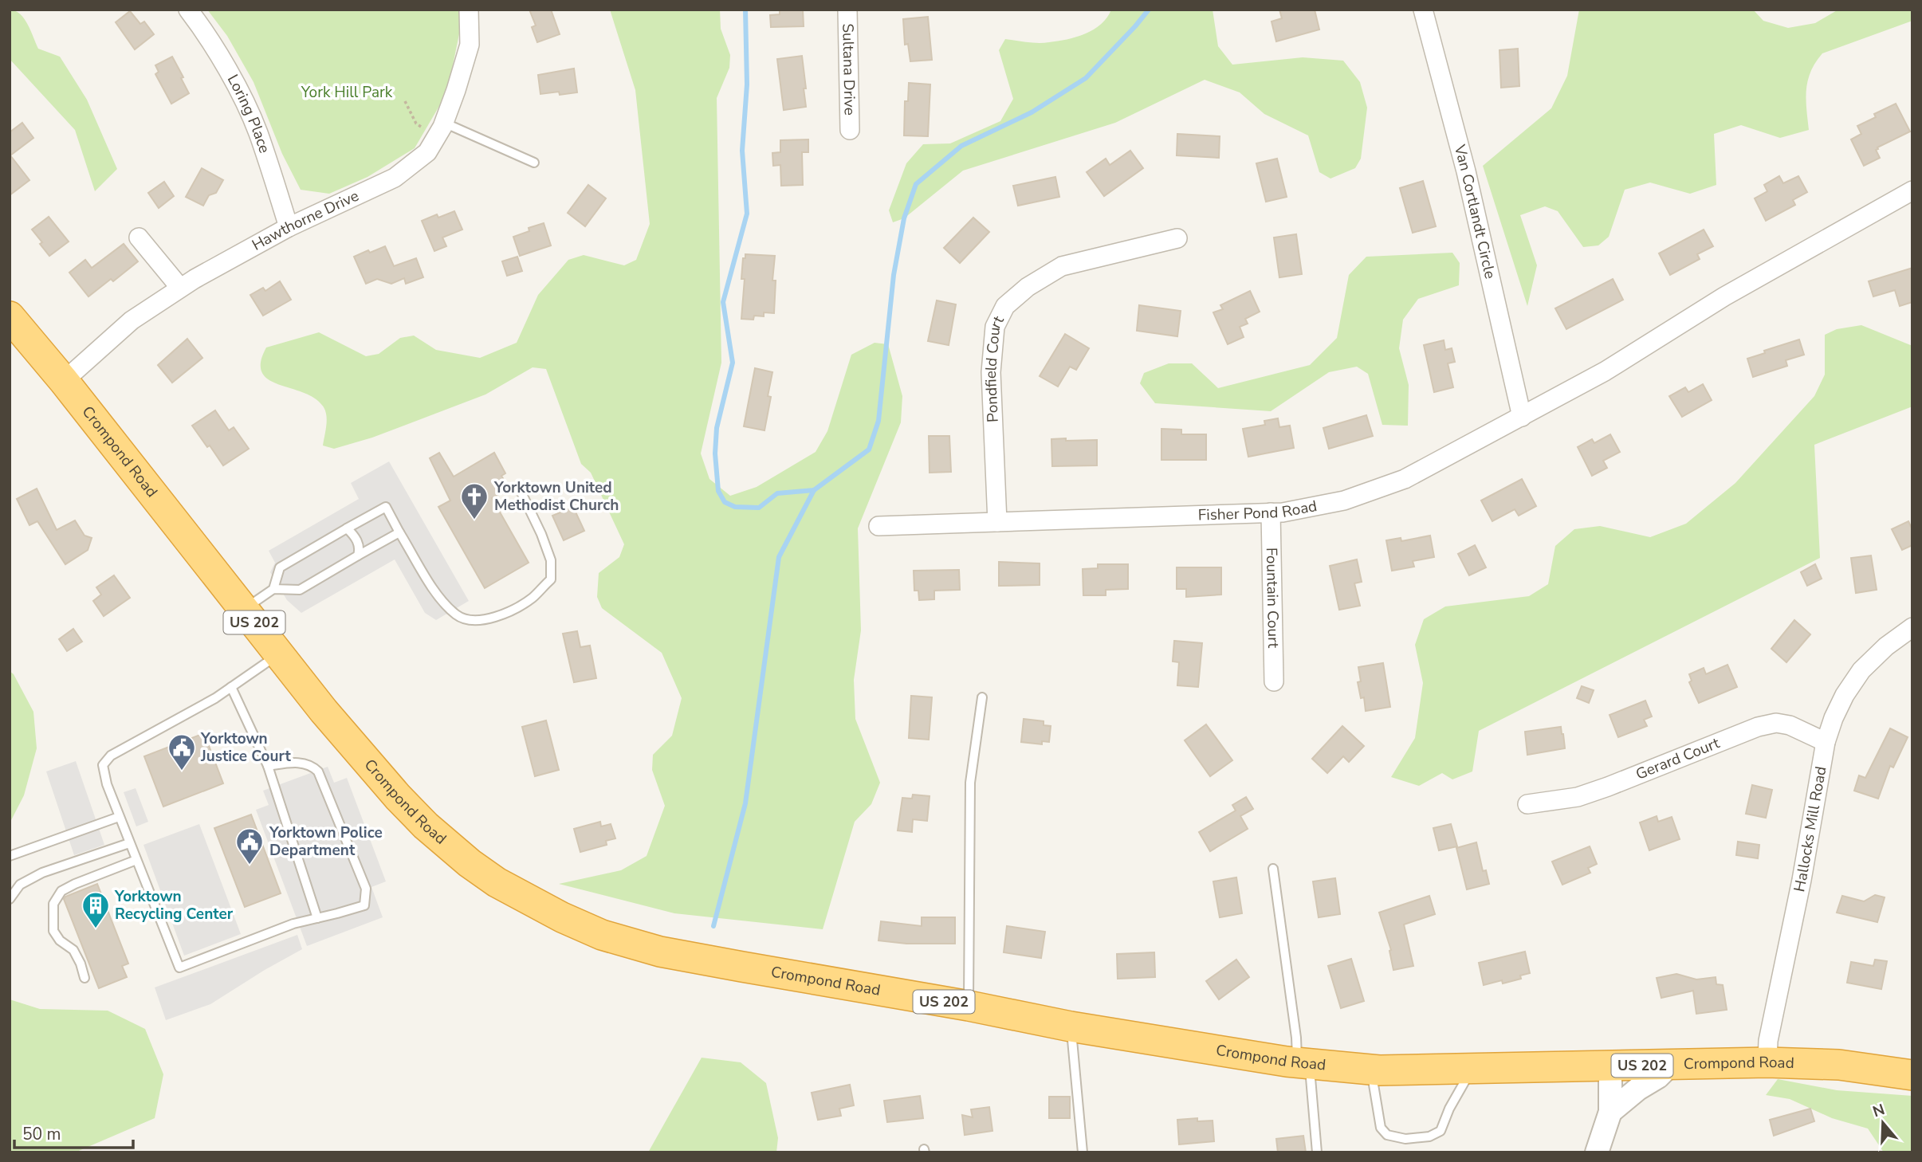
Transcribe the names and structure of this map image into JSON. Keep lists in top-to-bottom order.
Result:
{
  "streets": {
    "highway": ["Crompond Road", "US 202"],
    "street": [
      "Sultana Drive",
      "Loring Place",
      "Van Cortlandt Circle",
      "Hawthorne Drive",
      "Pondfield Court",
      "Fisher Pond Road",
      "Fountain Court",
      "Gerard Court",
      "Hallocks Mill Road"
    ]
  },
  "crossings": [
    ["Loring Place", "Hawthorne Drive"],
    ["Van Cortlandt Circle", "Fisher Pond Road"],
    ["Hawthorne Drive", "Crompond Road"],
    ["Pondfield Court", "Fisher Pond Road"],
    ["Crompond Road", "Hallocks Mill Road"],
    ["Fisher Pond Road", "Fountain Court"],
    ["Gerard Court", "Hallocks Mill Road"]
  ],
  "parks": ["York Hill Park"],
  "places": {
    "church": ["Yorktown United Methodist Church"],
    "public building": ["Yorktown Justice Court", "Yorktown Police Department"],
    "building": ["Yorktown Recycling Center"]
  },
  "scale_bar": "50 m",
  "north": "top"
}
